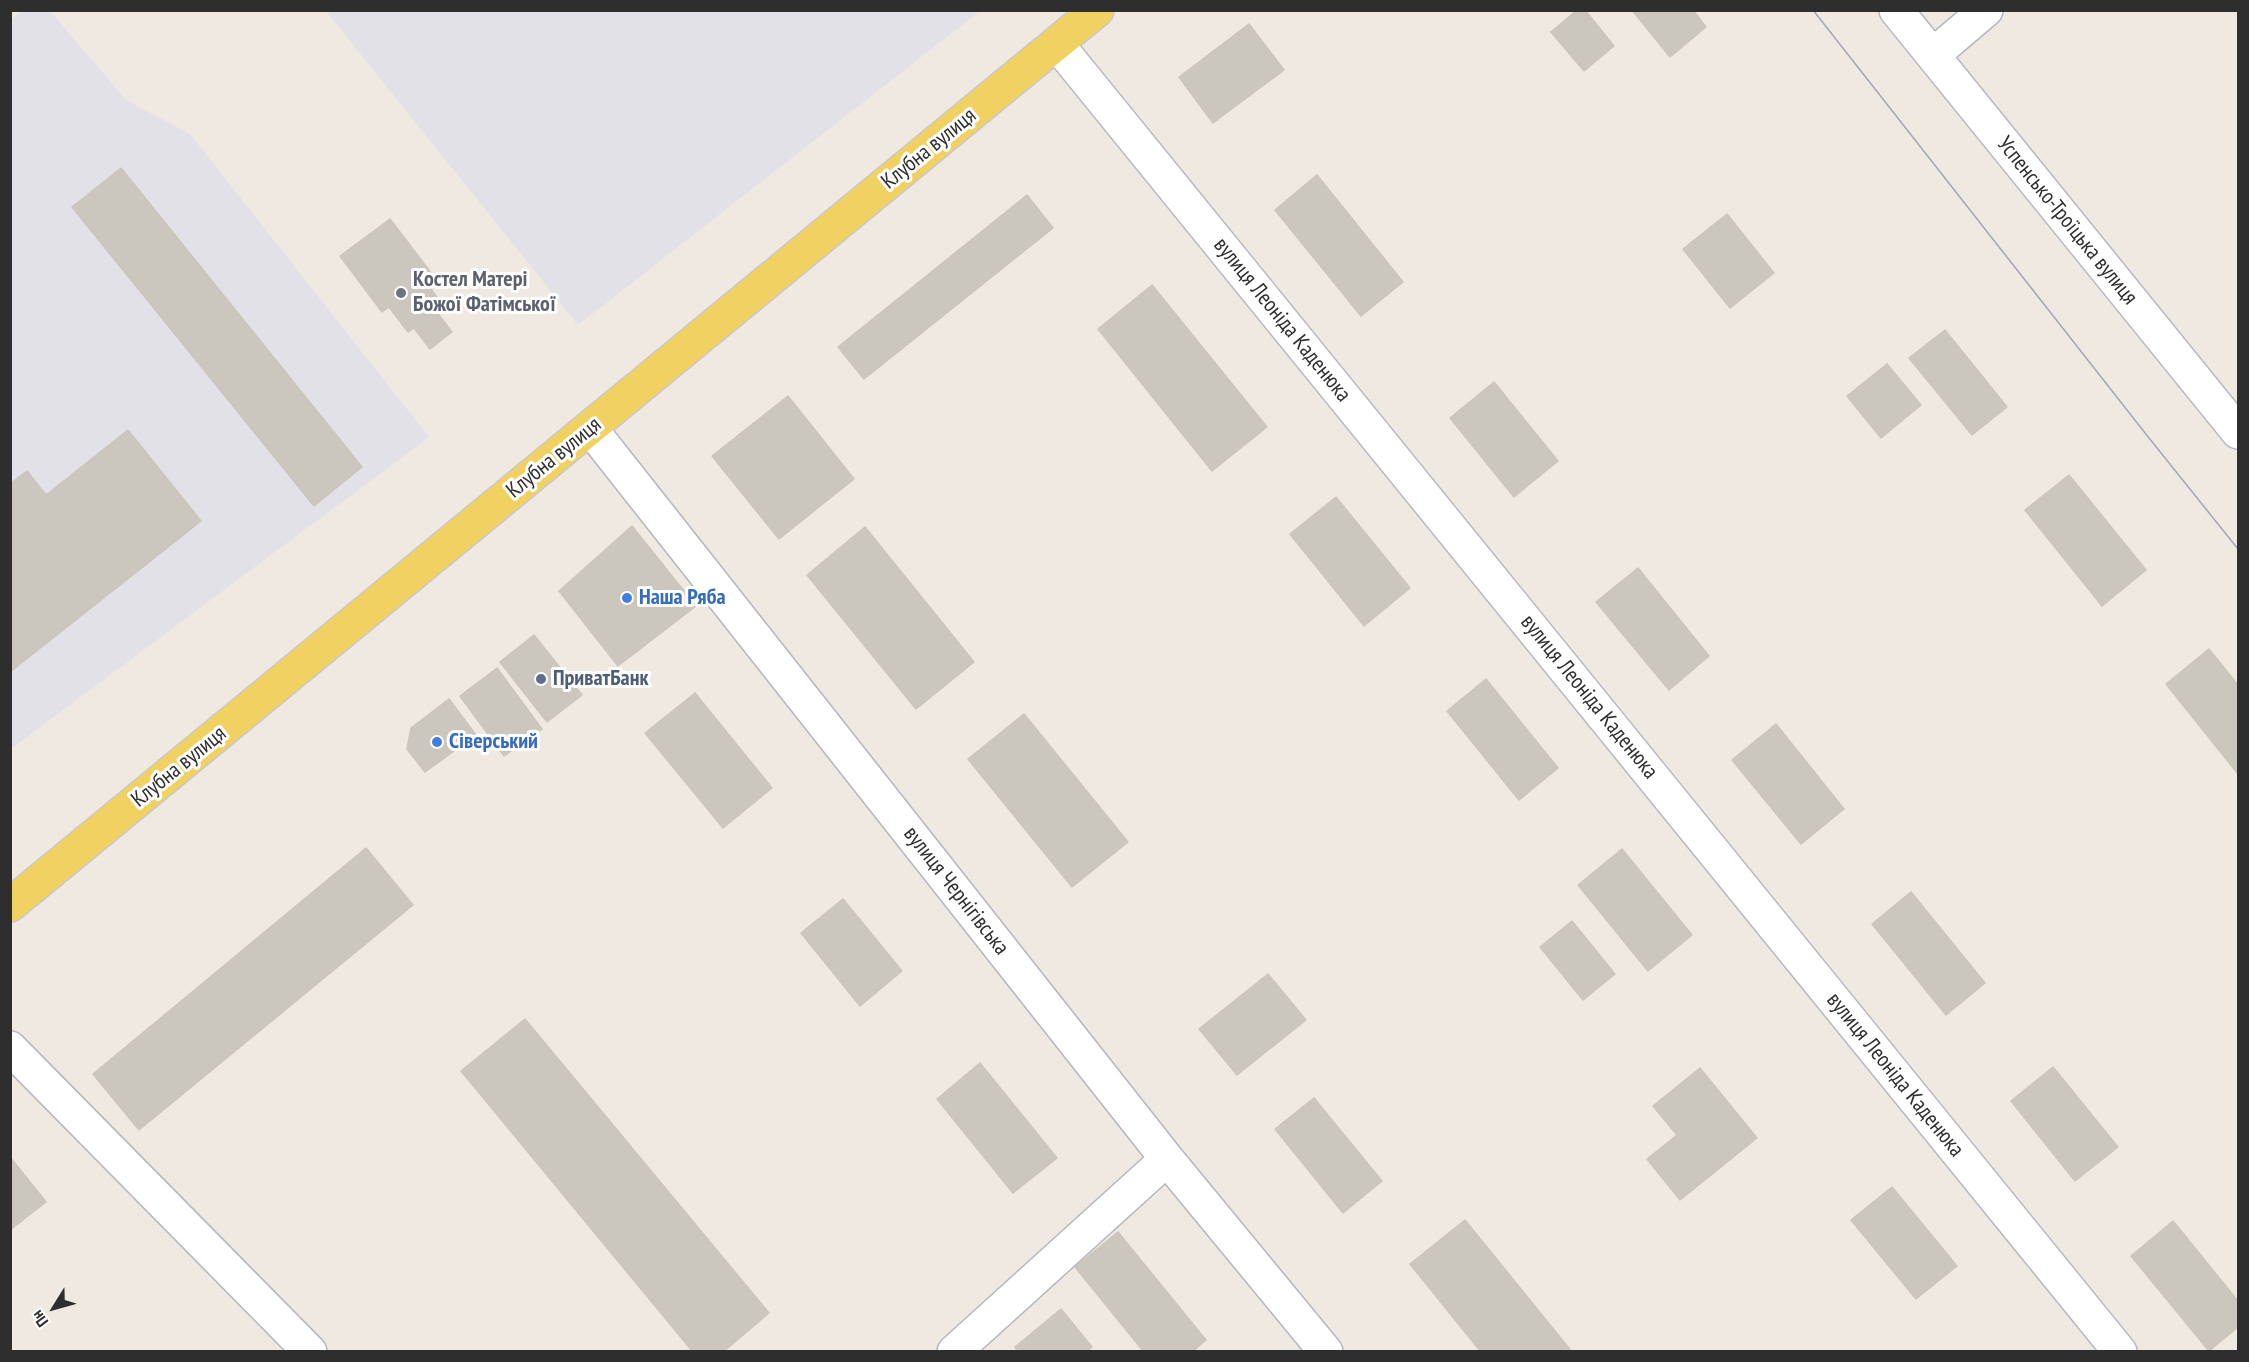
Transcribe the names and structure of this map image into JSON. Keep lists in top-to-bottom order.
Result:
{
  "streets": {
    "main road": ["Клубна вулиця"],
    "street": ["Успенсько-Троїцька вулиця", "вулиця Леоніда Каденюка", "вулиця Чернігівська"]
  },
  "crossings": [
    ["Клубна вулиця", "вулиця Леоніда Каденюка"],
    ["Клубна вулиця", "вулиця Чернігівська"]
  ],
  "places": [
    "Костел Матері Божої Фатімської",
    "Наша Ряба",
    "ПриватБанк",
    "Сіверський"
  ],
  "north": "bottom left"
}
